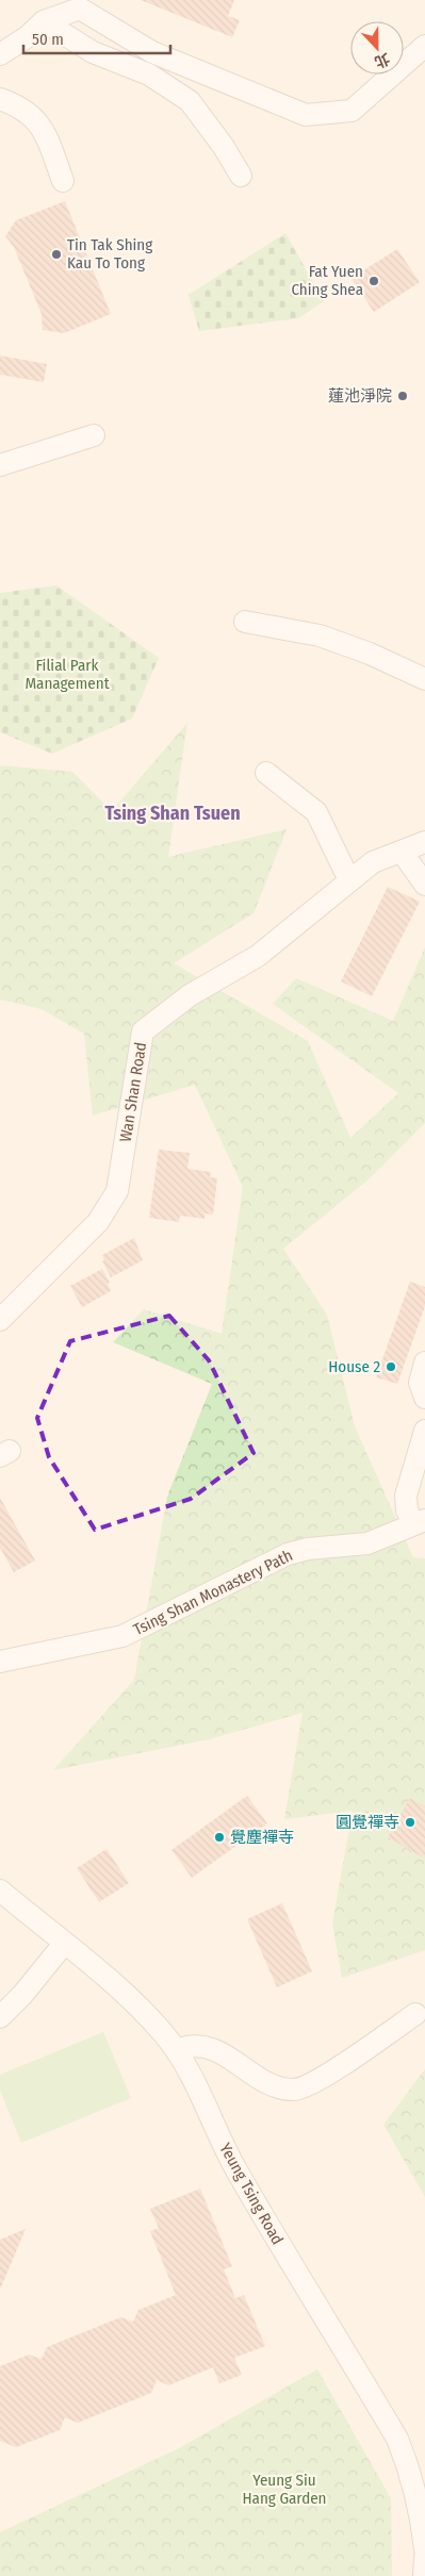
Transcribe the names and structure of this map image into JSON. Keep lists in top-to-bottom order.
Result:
{
  "streets": {
    "street": ["Wan Shan Road", "Tsing Shan Monastery Path", "Yeung Tsing Road"]
  },
  "districts": ["Tsing Shan Tsuen"],
  "parks": ["Filial Park Management", "Yeung Siu Hang Garden"],
  "places": [
    "Tin Tak Shing Kau To Tong",
    "Fat Yuen Ching Shea",
    "蓮池淨院",
    "House 2",
    "圓覺禪寺",
    "覺塵禪寺"
  ],
  "scale_bar": "50 m",
  "north": "bottom"
}
